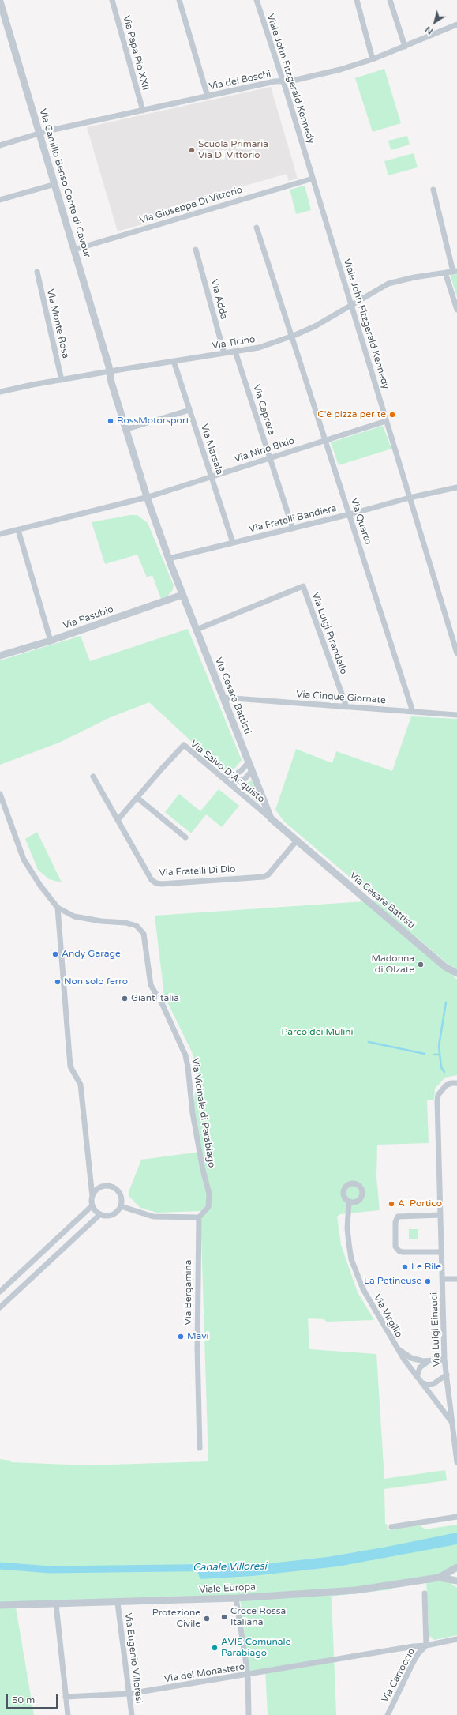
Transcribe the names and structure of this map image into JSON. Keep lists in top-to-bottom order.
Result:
{
  "streets": {
    "street": [
      "Via Papa Pio XXII",
      "Viale John Fitzgerald Kennedy",
      "Via dei Boschi",
      "Via Camillo Benso Conte di Cavour",
      "Via Giuseppe Di Vittorio",
      "Via Adda",
      "Via Monte Rosa",
      "Via Ticino",
      "Via Caprera",
      "Via Marsala",
      "Via Nino Bixio",
      "Via Fratelli Bandiera",
      "Via Quarto",
      "Via Pasubio",
      "Via Luigi Pirandello",
      "Via Cesare Battisti",
      "Via Cinque Giornate",
      "Via Salvo D'Acquisto",
      "Via Fratelli Di Dio",
      "Via Vicinale di Parabiago",
      "Via Bergamina",
      "Via Virgilio",
      "Via Luigi Einaudi",
      "Viale Europa",
      "Via Eugenio Villoresi",
      "Via del Monastero",
      "Via Carroccio"
    ]
  },
  "crossings": [
    ["Via Papa Pio XXII", "Via dei Boschi"],
    ["Viale John Fitzgerald Kennedy", "Via dei Boschi"],
    ["Viale John Fitzgerald Kennedy", "Via Giuseppe Di Vittorio"],
    ["Viale John Fitzgerald Kennedy", "Via Ticino"],
    ["Viale John Fitzgerald Kennedy", "Via Nino Bixio"],
    ["Viale John Fitzgerald Kennedy", "Via Fratelli Bandiera"],
    ["Via dei Boschi", "Via Camillo Benso Conte di Cavour"],
    ["Via Camillo Benso Conte di Cavour", "Via Giuseppe Di Vittorio"],
    ["Via Camillo Benso Conte di Cavour", "Via Ticino"],
    ["Via Camillo Benso Conte di Cavour", "Via Cesare Battisti"],
    ["Via Adda", "Via Ticino"],
    ["Via Monte Rosa", "Via Ticino"],
    ["Via Ticino", "Via Caprera"],
    ["Via Ticino", "Via Marsala"],
    ["Via Ticino", "Via Quarto"],
    ["Via Caprera", "Via Nino Bixio"],
    ["Via Caprera", "Via Fratelli Bandiera"],
    ["Via Marsala", "Via Nino Bixio"],
    ["Via Marsala", "Via Fratelli Bandiera"],
    ["Via Nino Bixio", "Via Quarto"],
    ["Via Nino Bixio", "Via Cesare Battisti"],
    ["Via Fratelli Bandiera", "Via Quarto"],
    ["Via Fratelli Bandiera", "Via Cesare Battisti"],
    ["Via Quarto", "Via Cinque Giornate"],
    ["Via Pasubio", "Via Cesare Battisti"],
    ["Via Luigi Pirandello", "Via Cesare Battisti"],
    ["Via Luigi Pirandello", "Via Cinque Giornate"],
    ["Via Cesare Battisti", "Via Cinque Giornate"],
    ["Via Cesare Battisti", "Via Salvo D'Acquisto"],
    ["Via Cesare Battisti", "Via Fratelli Di Dio"],
    ["Via Salvo D'Acquisto", "Via Fratelli Di Dio"],
    ["Via Vicinale di Parabiago", "Via Bergamina"],
    ["Via Virgilio", "Via Luigi Einaudi"],
    ["Viale Europa", "Via Eugenio Villoresi"],
    ["Via Eugenio Villoresi", "Via del Monastero"],
    ["Via del Monastero", "Via Carroccio"]
  ],
  "water": ["Canale Villoresi"],
  "parks": ["Parco dei Mulini"],
  "places": [
    "Scuola Primaria Via Di Vittorio",
    "C'è pizza per te",
    "RossMotorsport",
    "Andy Garage",
    "Madonna di Olzate",
    "Non solo ferro",
    "Giant Italia",
    "Al Portico",
    "Le Rile",
    "La Petineuse",
    "Mavi",
    "Croce Rossa Italiana",
    "Protezione Civile",
    "AVIS Comunale Parabiago"
  ],
  "scale_bar": "50 m",
  "north": "bottom left"
}
